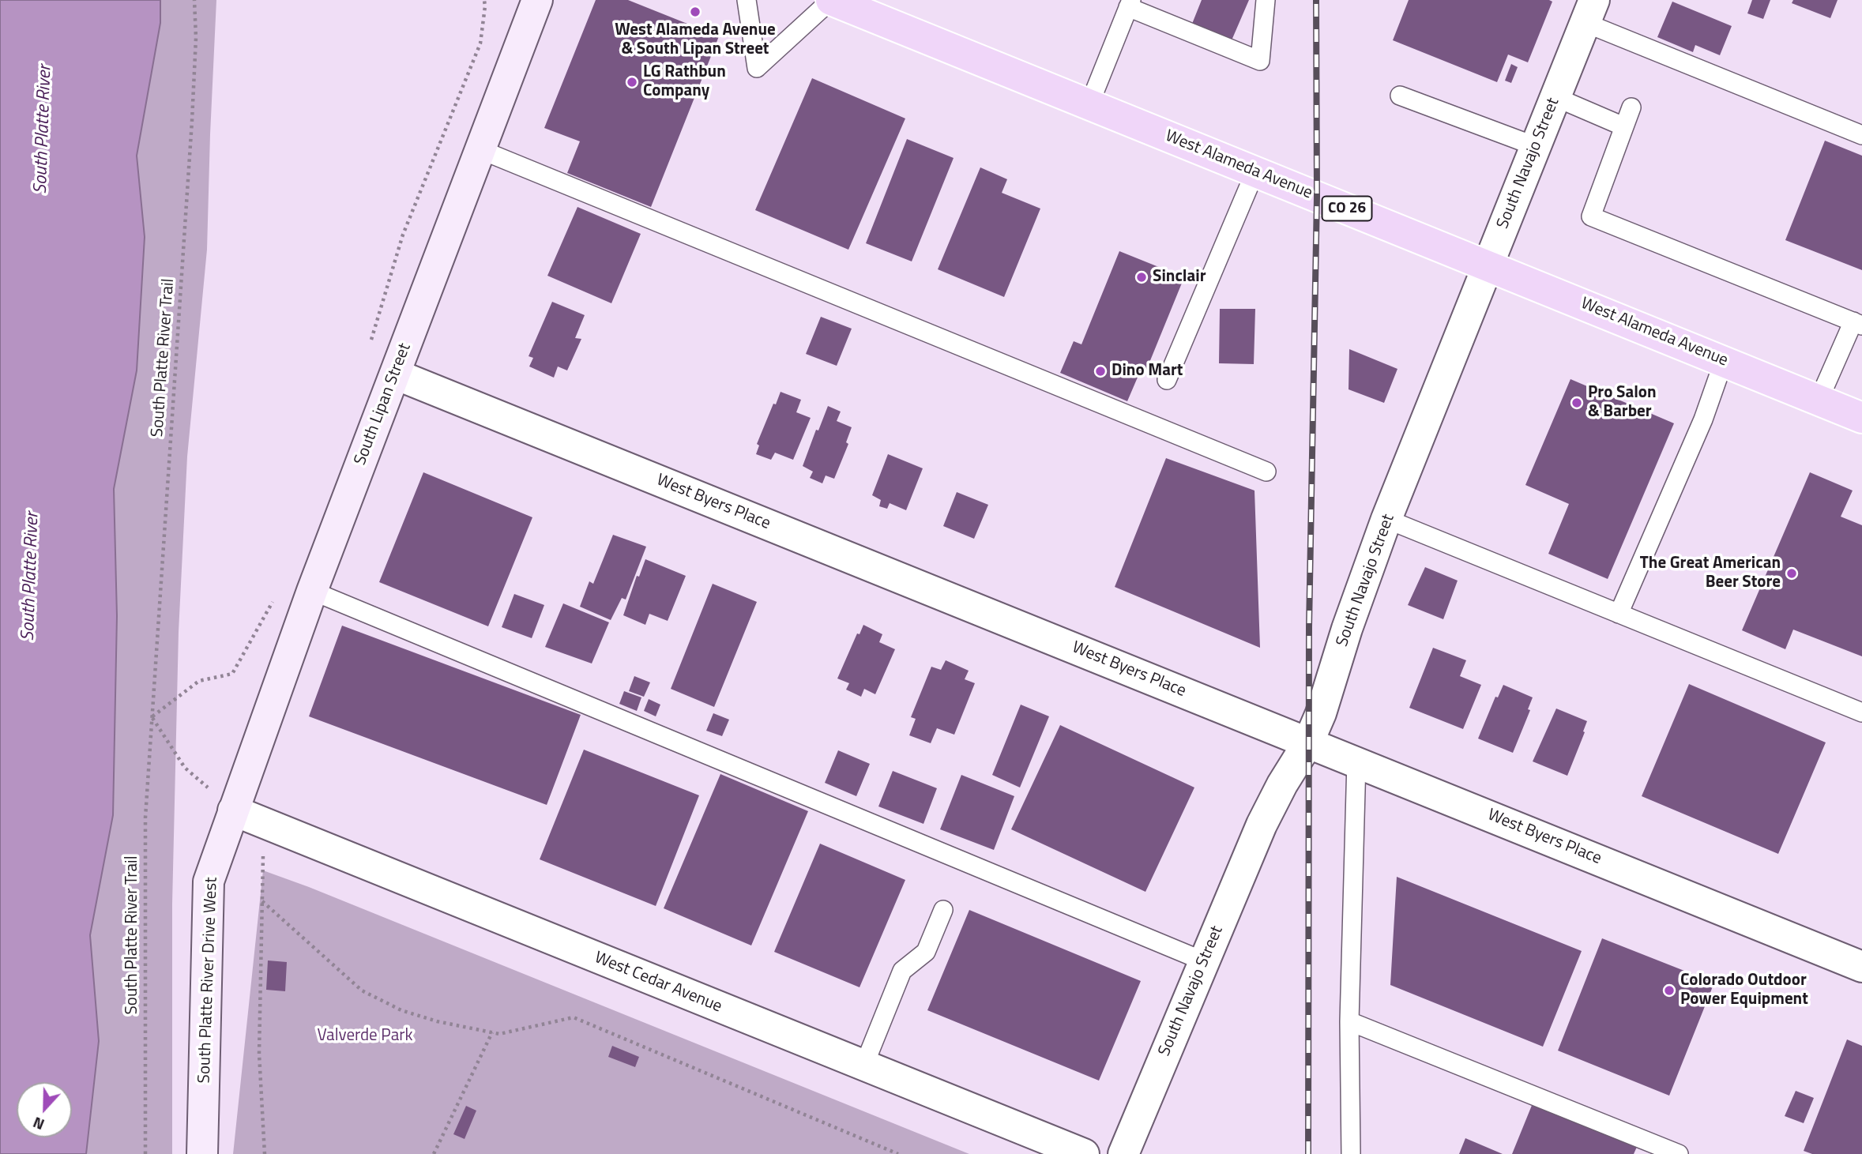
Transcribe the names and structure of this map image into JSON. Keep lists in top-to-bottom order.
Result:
{
  "streets": {
    "main road": ["West Alameda Avenue", "CO 26"],
    "street": [
      "South Navajo Street",
      "South Lipan Street",
      "West Byers Place",
      "South Platte River Drive West",
      "West Cedar Avenue"
    ],
    "path": ["South Platte River Trail"]
  },
  "crossings": [
    ["South Navajo Street", "West Alameda Avenue"],
    ["South Navajo Street", "West Byers Place"],
    ["South Lipan Street", "West Byers Place"],
    ["South Lipan Street", "South Platte River Drive West"],
    ["South Lipan Street", "West Cedar Avenue"],
    ["South Platte River Drive West", "West Cedar Avenue"]
  ],
  "water": ["South Platte River"],
  "parks": ["Valverde Park"],
  "places": [
    "West Alameda Avenue & South Lipan Street",
    "LG Rathbun Company",
    "Sinclair",
    "Dino Mart",
    "Pro Salon & Barber",
    "The Great American Beer Store",
    "Colorado Outdoor Power Equipment"
  ],
  "north": "bottom"
}
